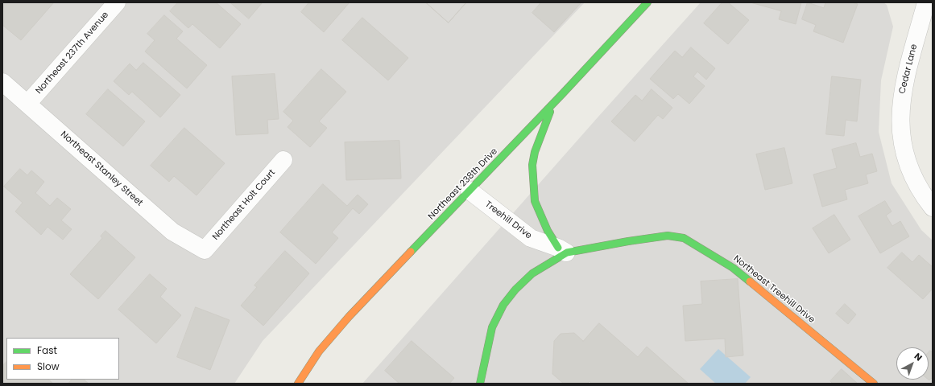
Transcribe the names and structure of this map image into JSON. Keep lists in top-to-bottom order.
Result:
{
  "streets": {
    "main road": ["Northeast 238th Drive", "Northeast Treehill Drive"],
    "street": [
      "Northeast 237th Avenue",
      "Cedar Lane",
      "Northeast Stanley Street",
      "Northeast Holt Court",
      "Treehill Drive"
    ]
  },
  "crossings": [
    ["Northeast 237th Avenue", "Northeast Stanley Street"],
    ["Northeast Stanley Street", "Northeast Holt Court"],
    ["Northeast 238th Drive", "Treehill Drive"],
    ["Treehill Drive", "Northeast Treehill Drive"]
  ],
  "legend": ["Fast", "Slow"],
  "north": "top right"
}
